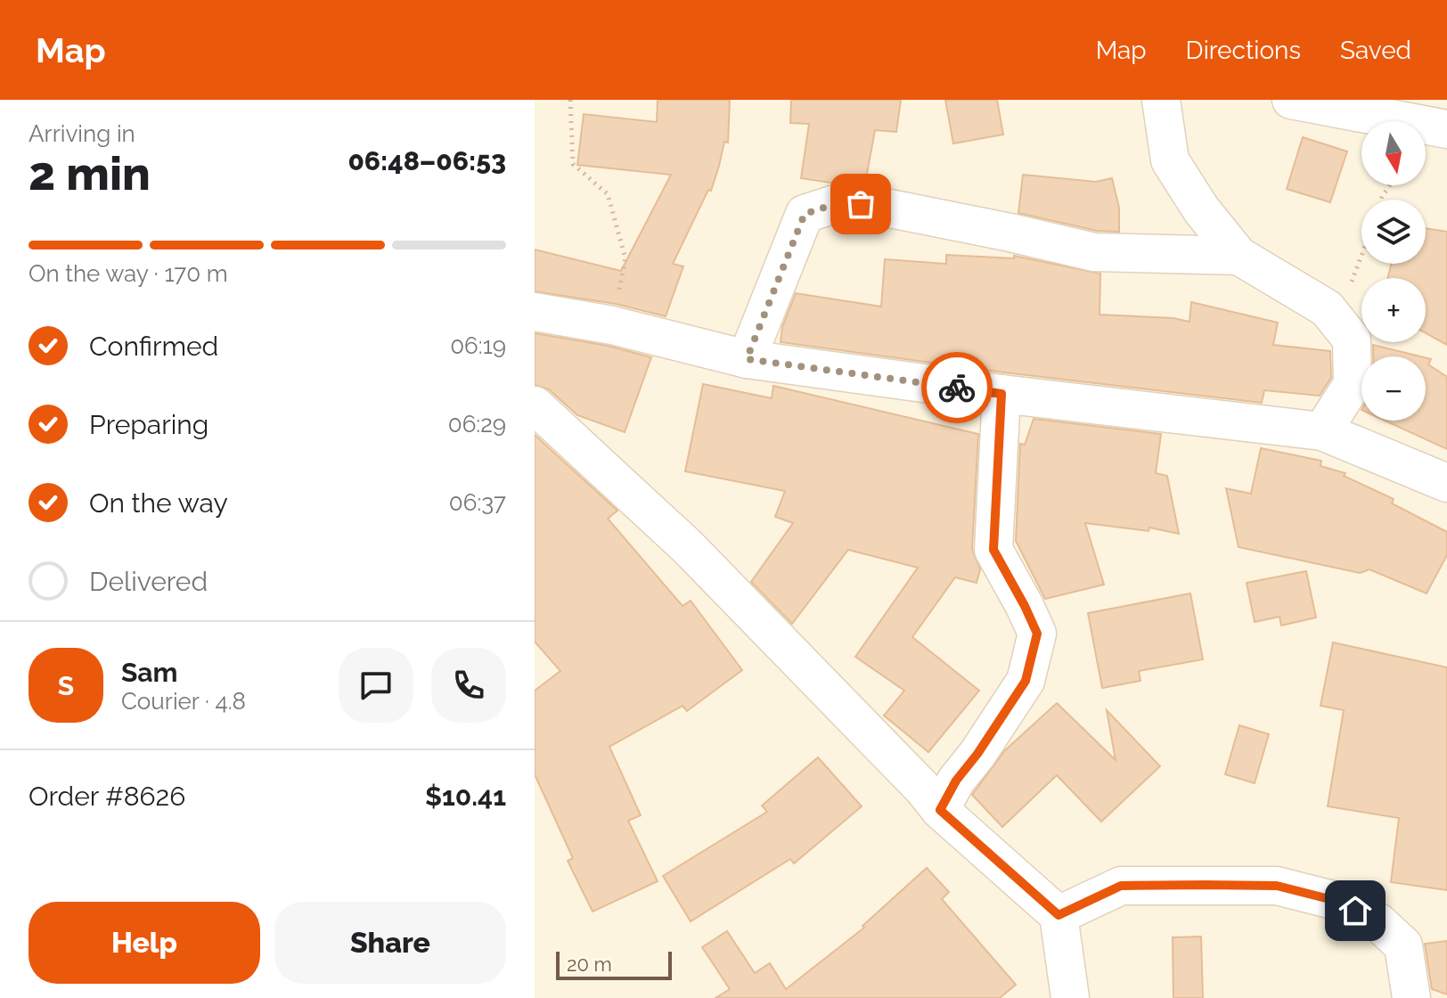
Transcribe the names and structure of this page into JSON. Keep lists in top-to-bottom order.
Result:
{
  "scale_bar": "20 m",
  "north": "bottom",
  "page": {
    "header": "Map",
    "nav": ["Map", "Directions", "Saved"],
    "heading": ["2 min", "Arriving in", "06:48–06:53"],
    "panel": [
      "Sam",
      "Courier · 4.8",
      "Order #8626",
      "$10.41"
    ],
    "map_buttons": ["+", "−"],
    "bar": "On the way · 170 m",
    "list": [
      ["Confirmed", "06:19"],
      ["Preparing", "06:29"],
      ["On the way", "06:37"],
      "Delivered"
    ],
    "round": "S",
    "buttons": ["Help", "Share"],
    "scale": "20 m"
  }
}
